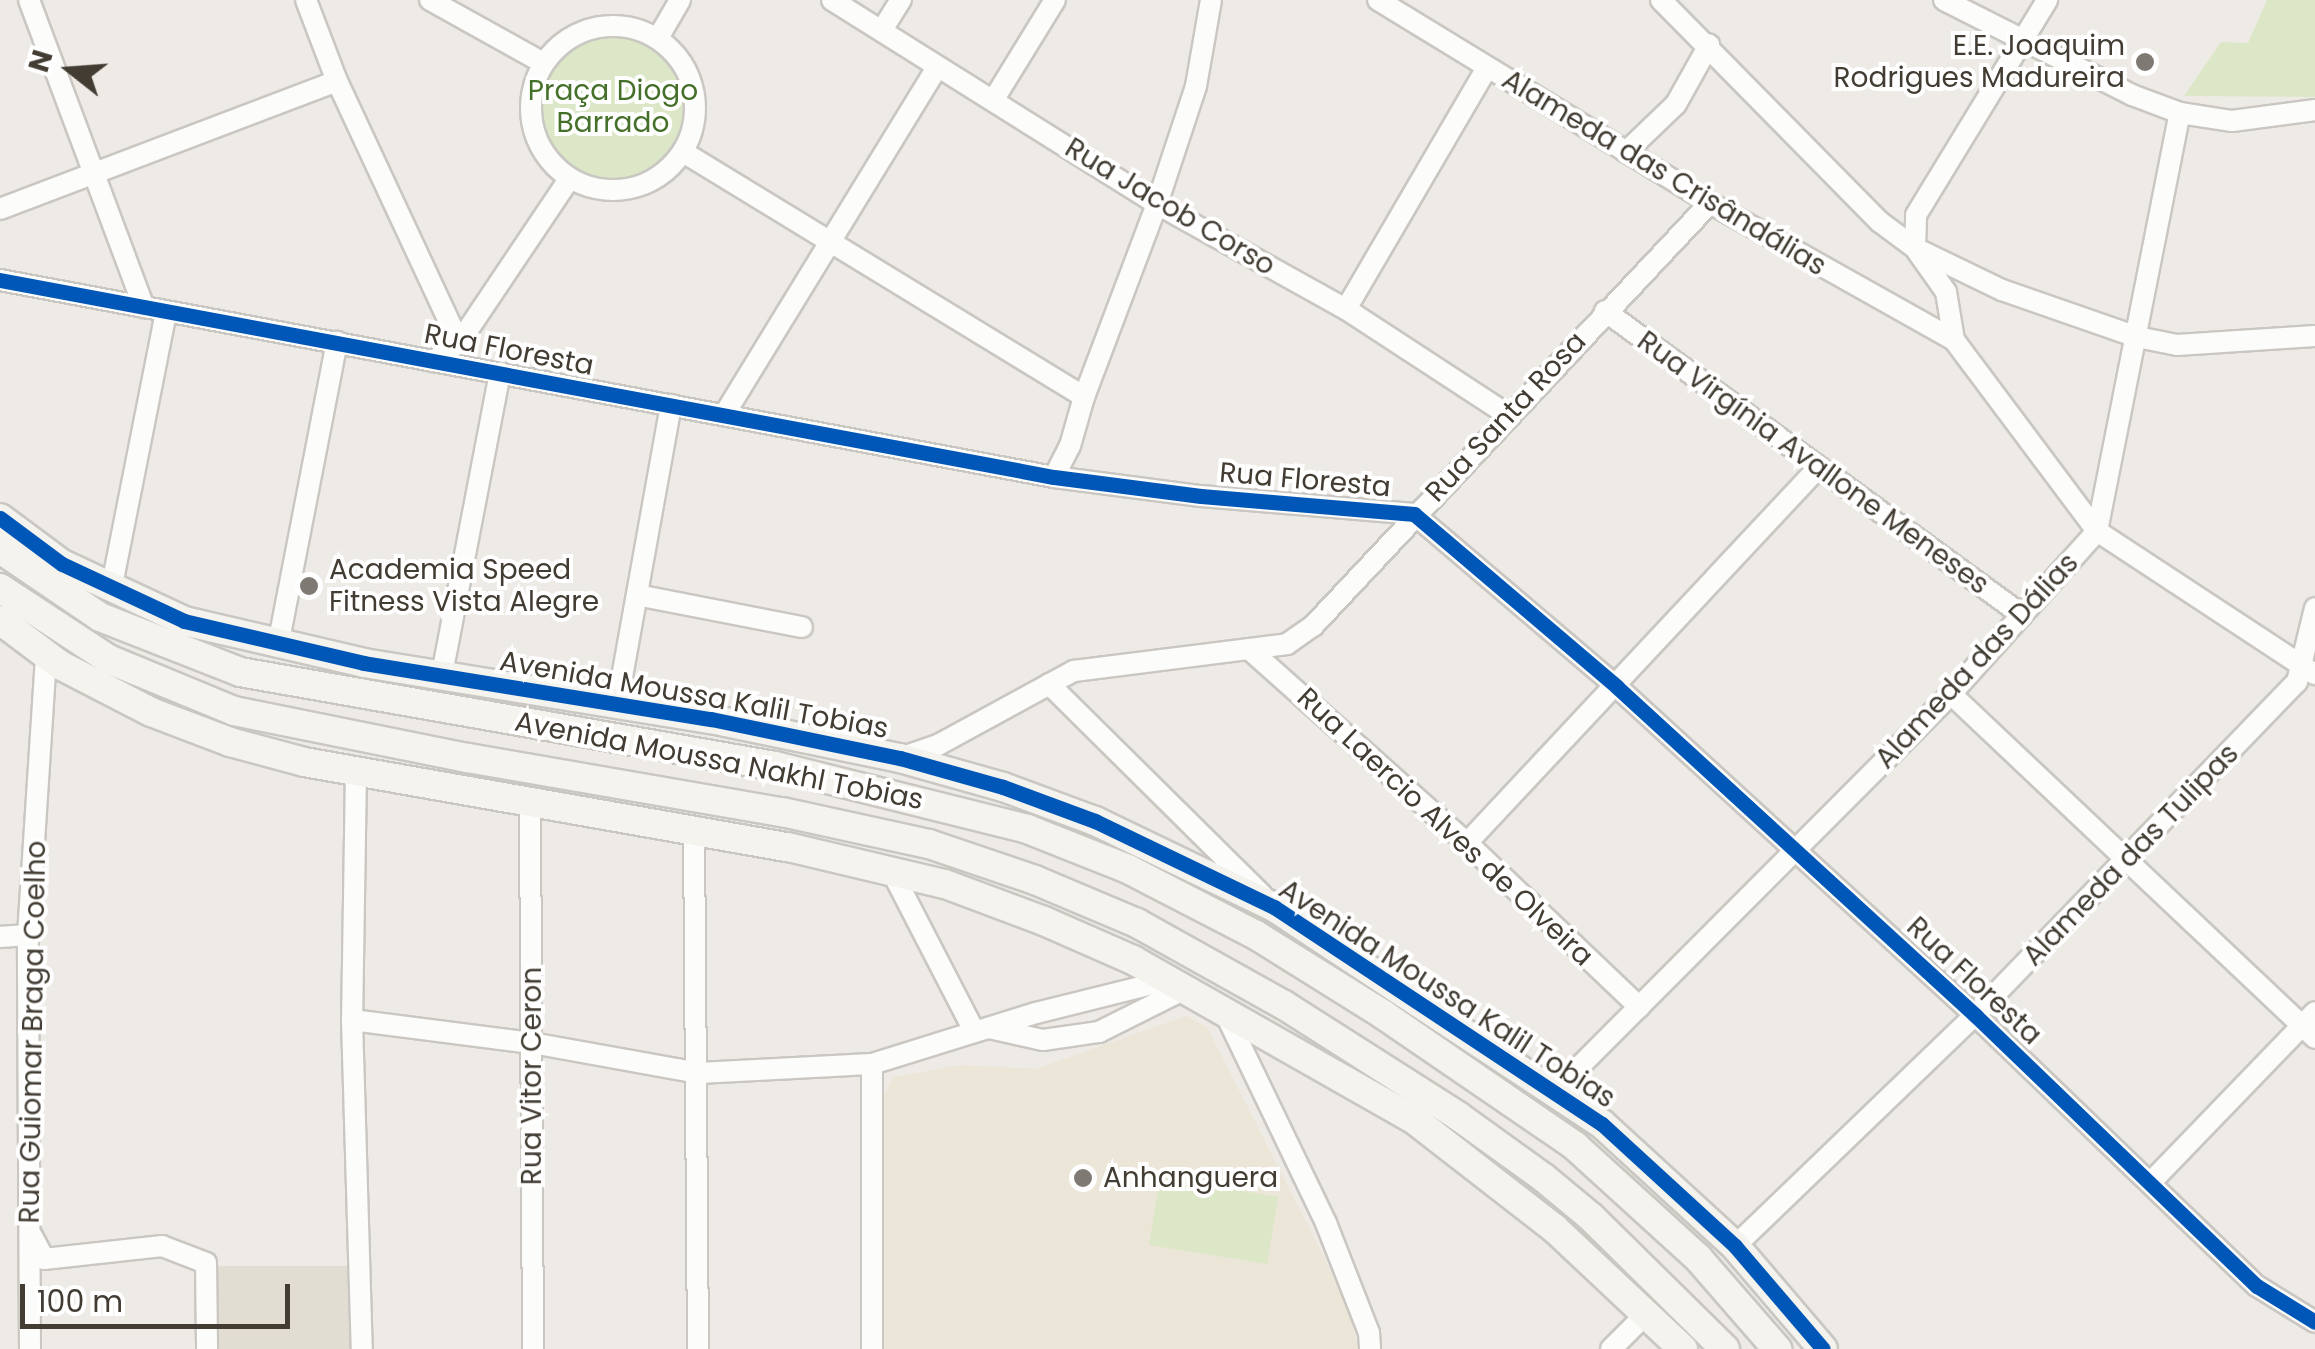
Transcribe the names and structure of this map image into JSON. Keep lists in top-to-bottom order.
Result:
{
  "streets": {
    "main road": ["Avenida Moussa Kalil Tobias", "Avenida Moussa Nakhl Tobias"],
    "street": [
      "Alameda das Crisândálias",
      "Rua Jacob Corso",
      "Rua Floresta",
      "Rua Santa Rosa",
      "Rua Virgínia Avallone Meneses",
      "Alameda das Dálias",
      "Rua Laercio Alves de Olveira",
      "Alameda das Tulipas",
      "Rua Guiomar Braga Coelho",
      "Rua Vitor Ceron"
    ]
  },
  "crossings": [
    ["Alameda das Crisândálias", "Rua Santa Rosa"],
    ["Rua Jacob Corso", "Rua Santa Rosa"],
    ["Rua Floresta", "Rua Santa Rosa"],
    ["Rua Floresta", "Alameda das Dálias"],
    ["Rua Floresta", "Alameda das Tulipas"],
    ["Rua Santa Rosa", "Rua Virgínia Avallone Meneses"],
    ["Rua Santa Rosa", "Avenida Moussa Kalil Tobias"],
    ["Rua Santa Rosa", "Rua Laercio Alves de Olveira"],
    ["Rua Virgínia Avallone Meneses", "Alameda das Dálias"],
    ["Alameda das Dálias", "Avenida Moussa Kalil Tobias"],
    ["Alameda das Dálias", "Rua Laercio Alves de Olveira"],
    ["Avenida Moussa Kalil Tobias", "Alameda das Tulipas"]
  ],
  "parks": ["Praça Diogo Barrado"],
  "places": ["E.E. Joaquim Rodrigues Madureira", "Academia Speed Fitness Vista Alegre", "Anhanguera"],
  "scale_bar": "100 m",
  "north": "left"
}
